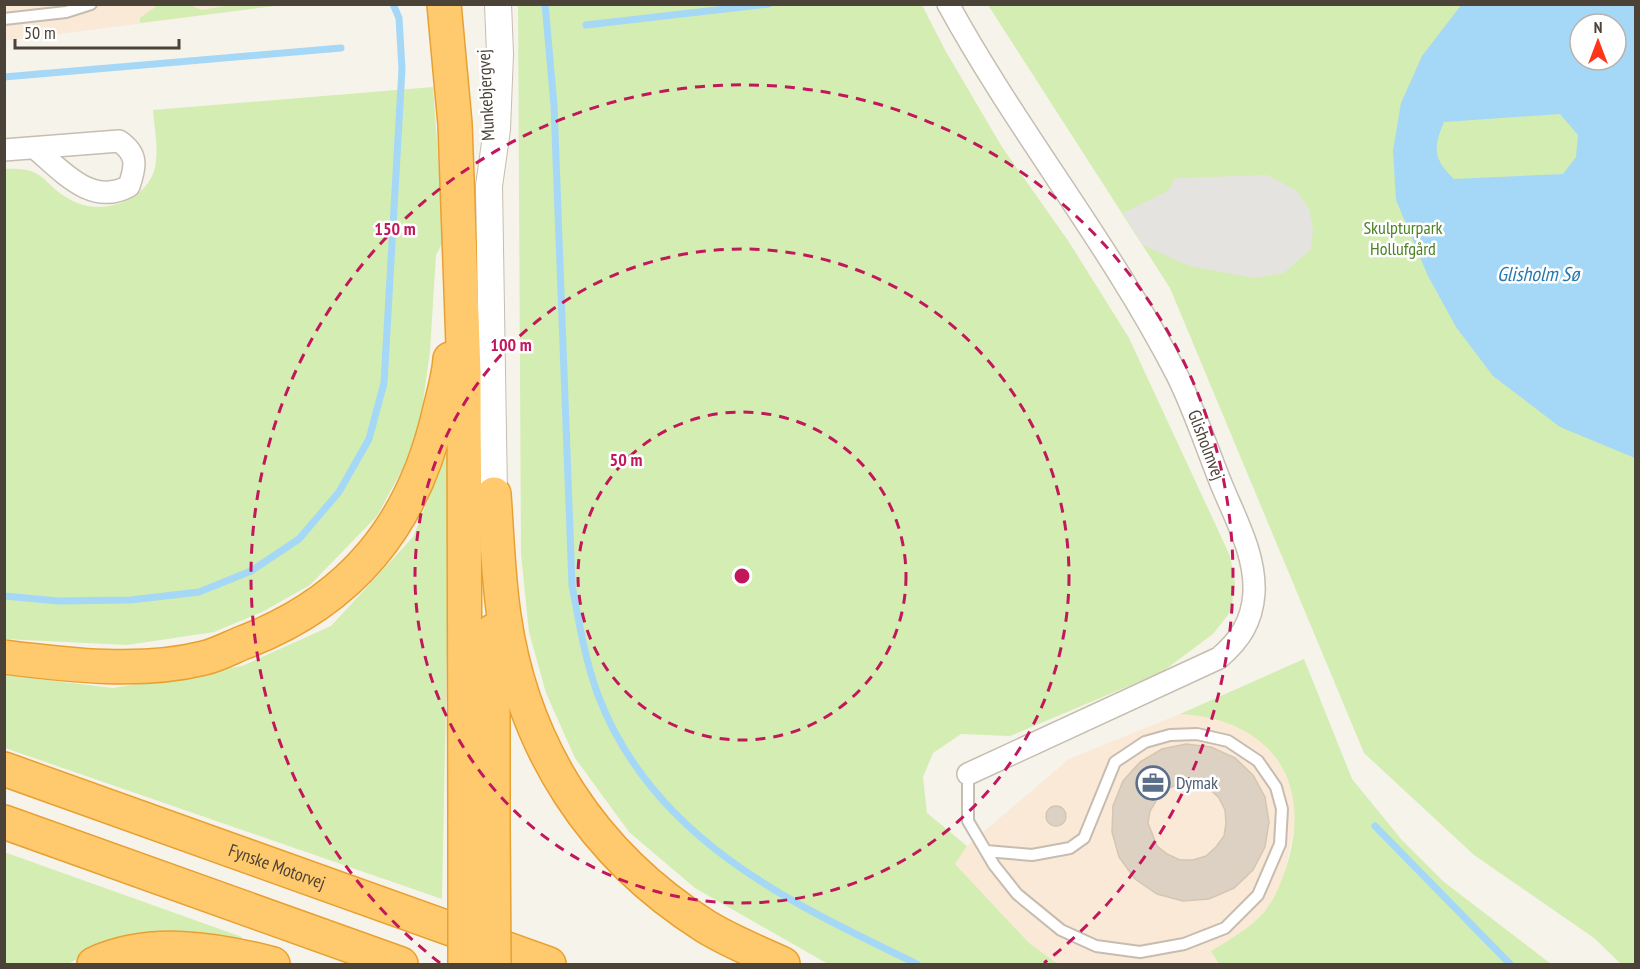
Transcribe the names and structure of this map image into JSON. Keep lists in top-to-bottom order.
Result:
{
  "streets": {
    "highway": ["Fynske Motorvej"],
    "street": ["Munkebjergvej", "Glisholmvej"]
  },
  "water": ["Glisholm Sø"],
  "parks": ["Skulpturpark Hollufgård"],
  "places": {
    "office": ["Dymak"]
  },
  "scale_bar": "50 m",
  "north": "top",
  "rings": ["150 m", "100 m", "50 m"]
}
